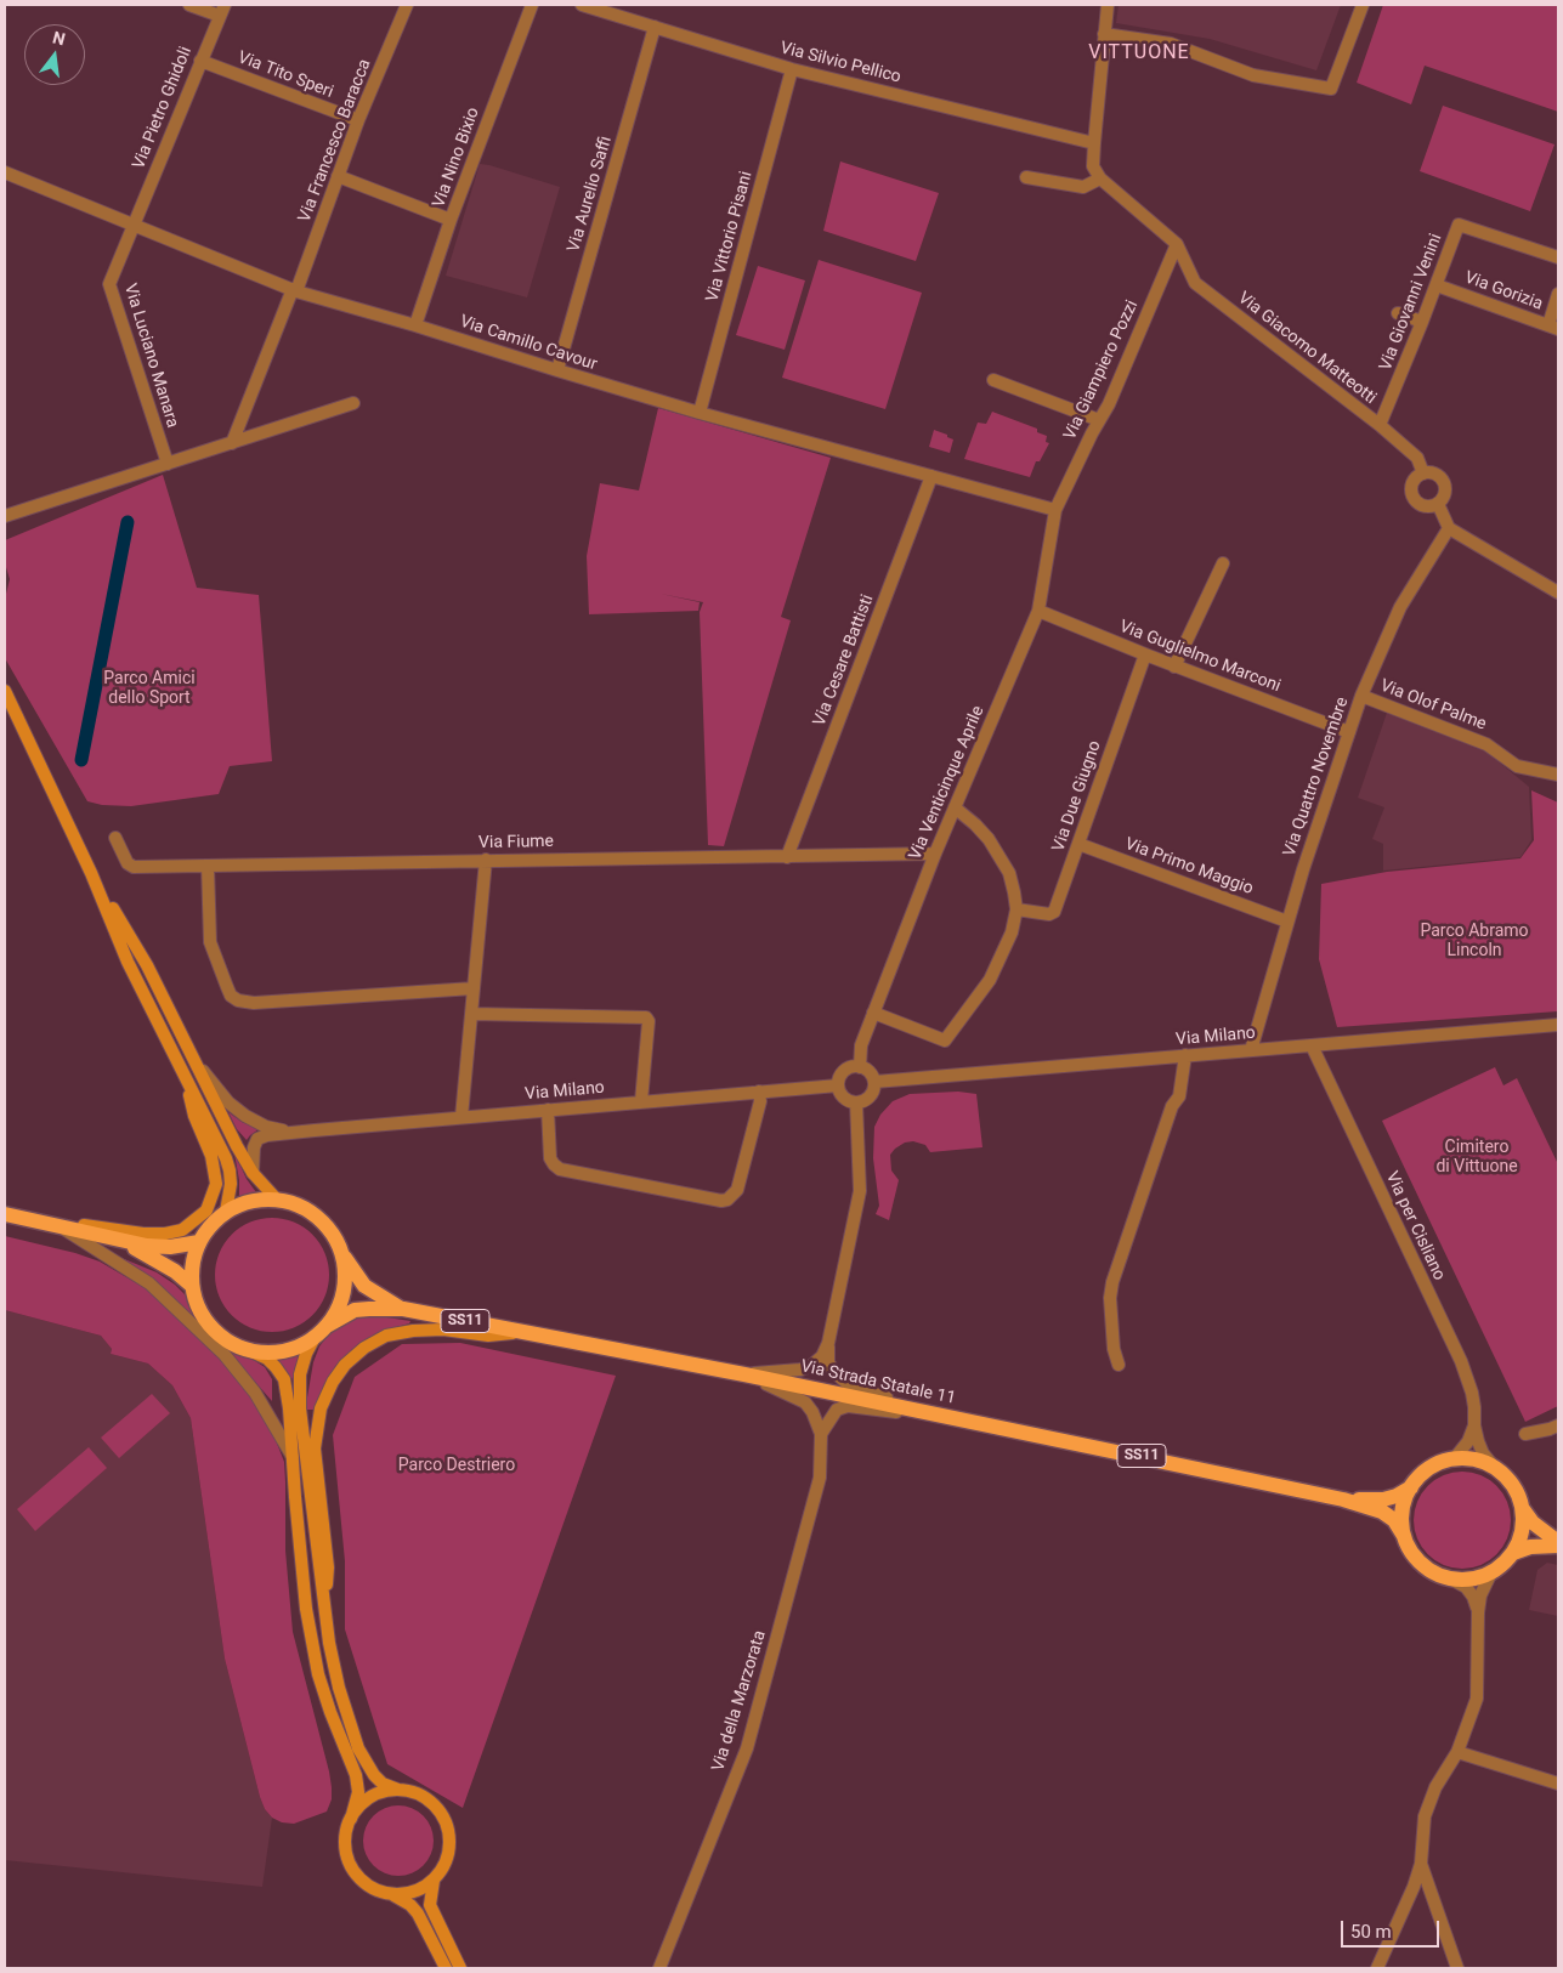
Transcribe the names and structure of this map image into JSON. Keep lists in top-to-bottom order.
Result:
{
  "streets": {
    "main road": ["SS11", "Via Strada Statale 11"],
    "street": [
      "Via Silvio Pellico",
      "Via Tito Speri",
      "Via Pietro Ghidoli",
      "Via Francesco Baracca",
      "Via Nino Bixio",
      "Via Aurelio Saffi",
      "Via Vittorio Pisani",
      "Via Gorizia",
      "Via Giovanni Venini",
      "Via Camillo Cavour",
      "Via Giacomo Matteotti",
      "Via Luciano Manara",
      "Via Giampiero Pozzi",
      "Via Guglielmo Marconi",
      "Via Cesare Battisti",
      "Via Olof Palme",
      "Via Quattro Novembre",
      "Via Venticinque Aprile",
      "Via Due Giugno",
      "Via Fiume",
      "Via Primo Maggio",
      "Via Milano",
      "Via per Cisliano",
      "Via della Marzorata"
    ]
  },
  "crossings": [
    ["Via Silvio Pellico", "Via Aurelio Saffi"],
    ["Via Silvio Pellico", "Via Vittorio Pisani"],
    ["Via Tito Speri", "Via Pietro Ghidoli"],
    ["Via Tito Speri", "Via Francesco Baracca"],
    ["Via Pietro Ghidoli", "Via Camillo Cavour"],
    ["Via Pietro Ghidoli", "Via Luciano Manara"],
    ["Via Francesco Baracca", "Via Camillo Cavour"],
    ["Via Nino Bixio", "Via Camillo Cavour"],
    ["Via Aurelio Saffi", "Via Camillo Cavour"],
    ["Via Vittorio Pisani", "Via Camillo Cavour"],
    ["Via Gorizia", "Via Giovanni Venini"],
    ["Via Giovanni Venini", "Via Giacomo Matteotti"],
    ["Via Camillo Cavour", "Via Luciano Manara"],
    ["Via Camillo Cavour", "Via Giampiero Pozzi"],
    ["Via Camillo Cavour", "Via Cesare Battisti"],
    ["Via Camillo Cavour", "Via Venticinque Aprile"],
    ["Via Giacomo Matteotti", "Via Giampiero Pozzi"],
    ["Via Giampiero Pozzi", "Via Venticinque Aprile"],
    ["Via Guglielmo Marconi", "Via Quattro Novembre"],
    ["Via Guglielmo Marconi", "Via Venticinque Aprile"],
    ["Via Guglielmo Marconi", "Via Due Giugno"],
    ["Via Cesare Battisti", "Via Fiume"],
    ["Via Olof Palme", "Via Quattro Novembre"],
    ["Via Quattro Novembre", "Via Primo Maggio"],
    ["Via Quattro Novembre", "Via Milano"],
    ["Via Venticinque Aprile", "Via Fiume"],
    ["Via Venticinque Aprile", "Via Milano"],
    ["Via Due Giugno", "Via Primo Maggio"],
    ["Via Milano", "Via per Cisliano"],
    ["Via per Cisliano", "Via Strada Statale 11"],
    ["Via Strada Statale 11", "Via della Marzorata"]
  ],
  "districts": ["VITTUONE"],
  "parks": [
    "Parco Amici dello Sport",
    "Parco Abramo Lincoln",
    "Cimitero di Vittuone",
    "Parco Destriero"
  ],
  "scale_bar": "50 m",
  "north": "top"
}
